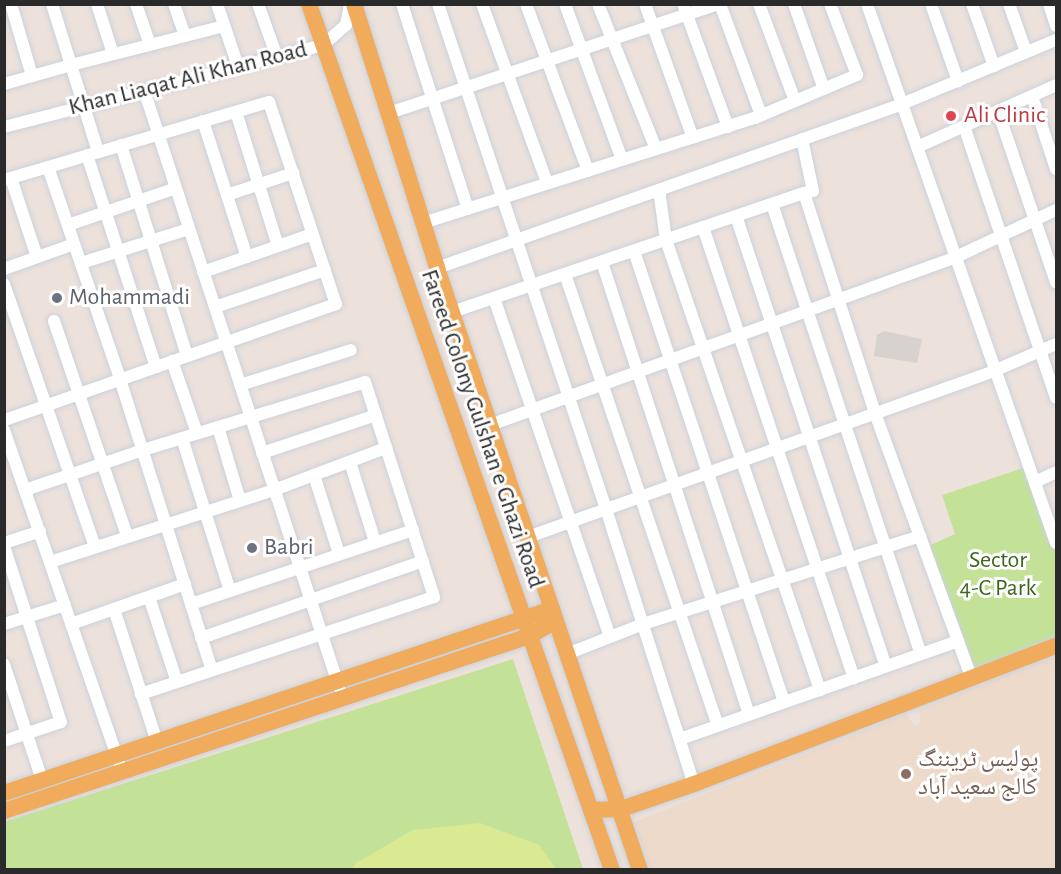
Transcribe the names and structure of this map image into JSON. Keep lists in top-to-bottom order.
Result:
{
  "streets": {
    "main road": ["Fareed Colony Gulshan e Ghazi Road"],
    "street": ["Khan Liaqat Ali Khan Road"]
  },
  "crossings": [
    ["Khan Liaqat Ali Khan Road", "Fareed Colony Gulshan e Ghazi Road"]
  ],
  "parks": ["Sector 4-C Park"],
  "places": [
    "Ali Clinic",
    "Mohammadi",
    "Babri",
    "پولیس ٹریننگ کالج سعید آباد"
  ]
}
